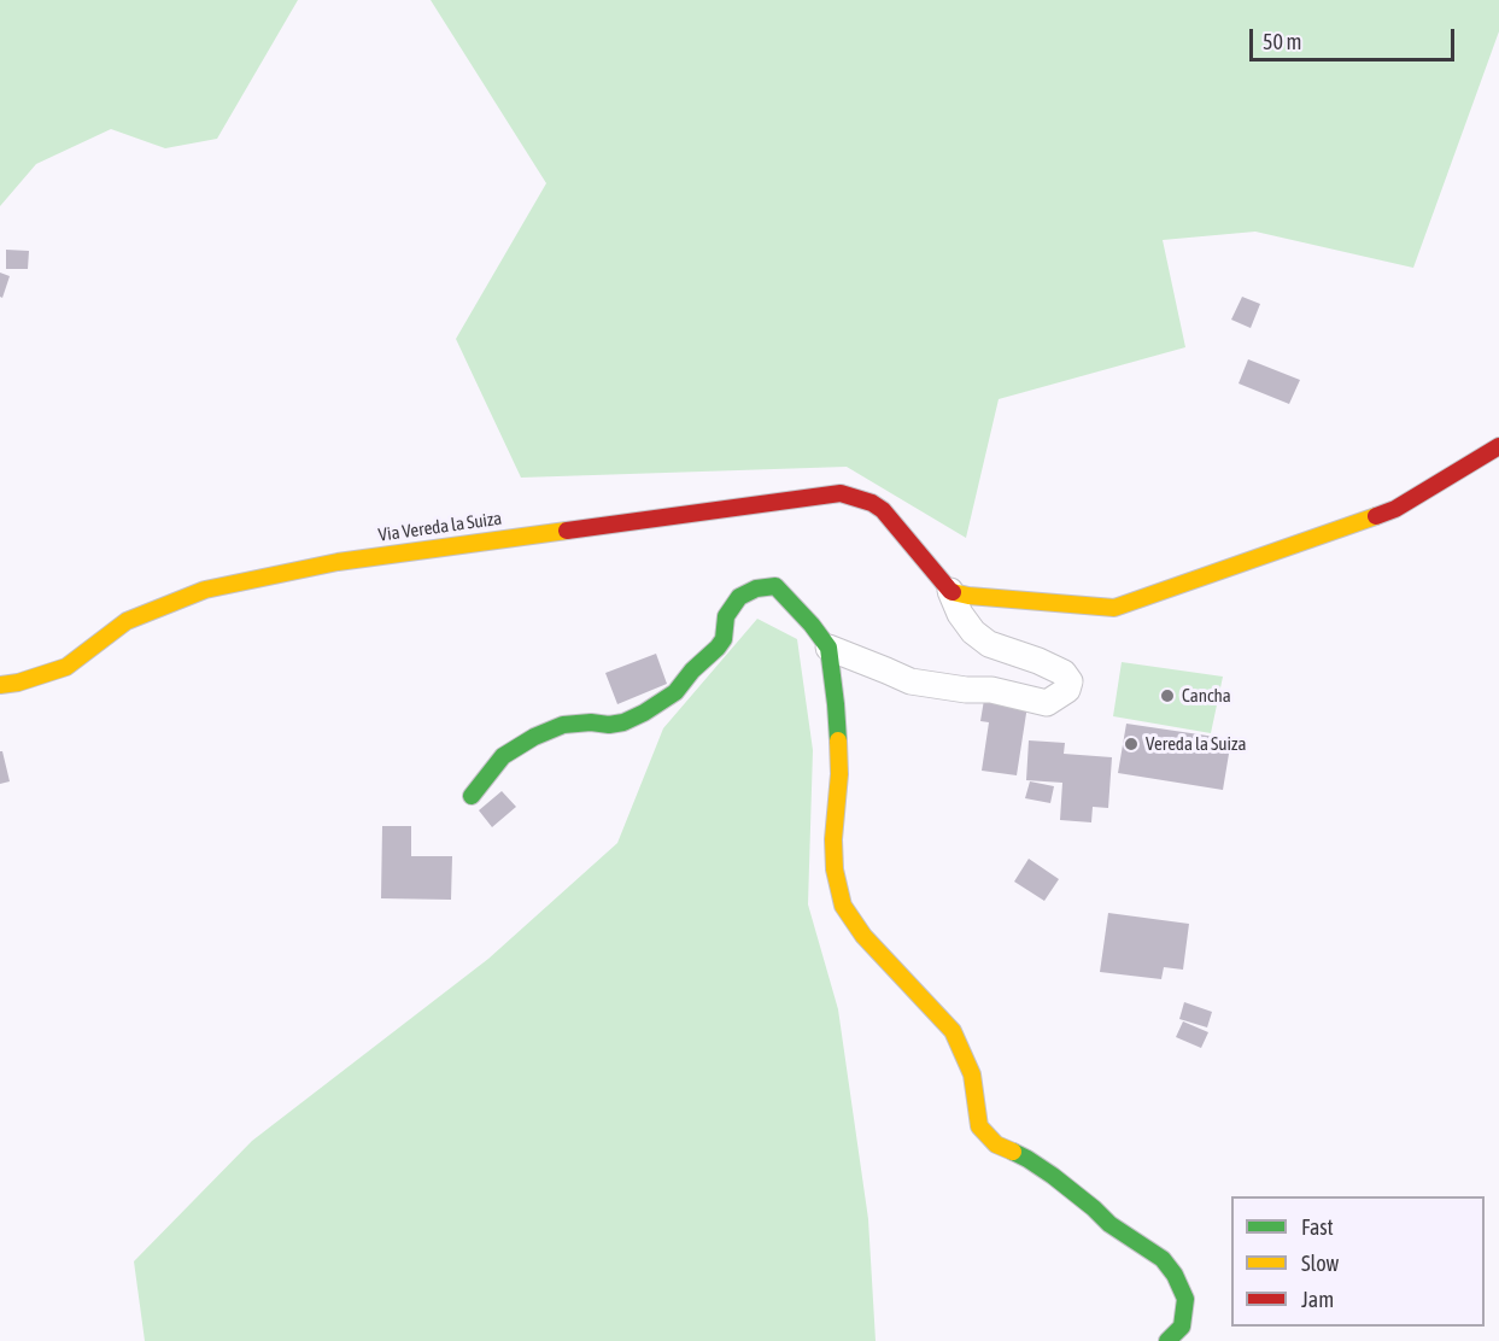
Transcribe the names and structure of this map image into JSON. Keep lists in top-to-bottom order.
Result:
{
  "streets": {
    "street": ["Via Vereda la Suiza"]
  },
  "places": ["Cancha", "Vereda la Suiza"],
  "legend": ["Fast", "Slow", "Jam"],
  "scale_bar": "50 m"
}
